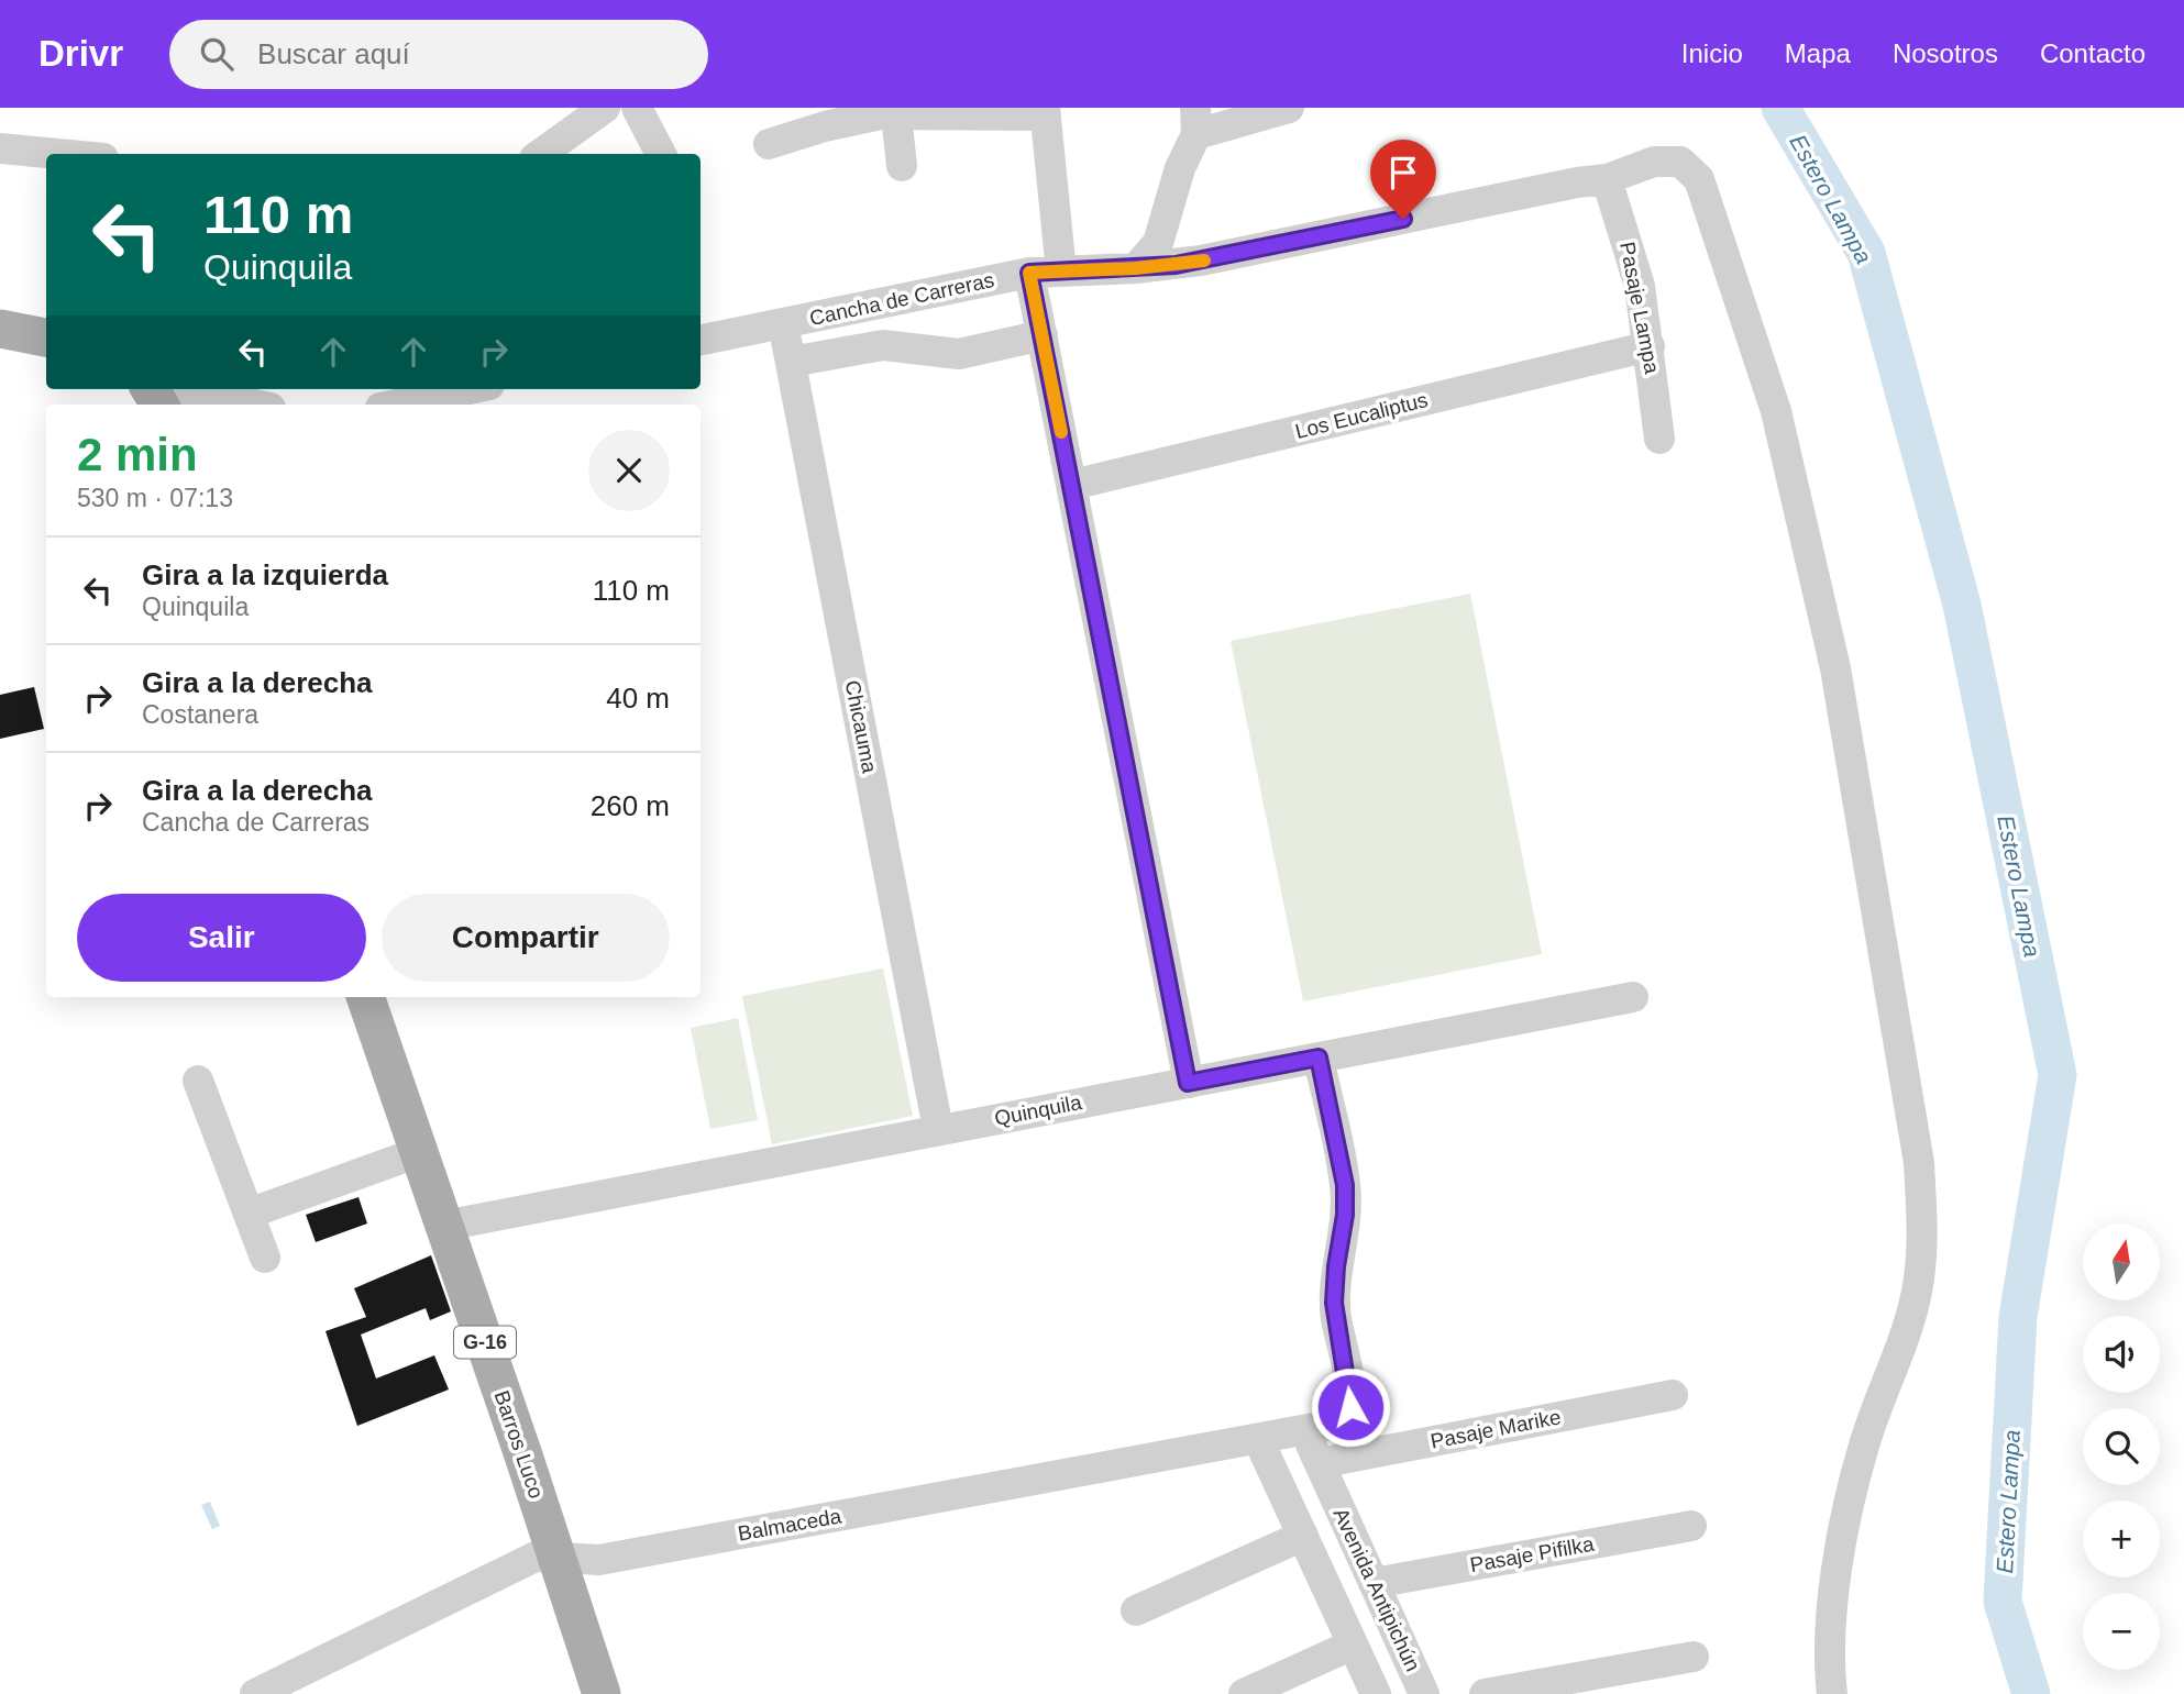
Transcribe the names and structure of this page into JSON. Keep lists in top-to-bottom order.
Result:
{
  "streets": {
    "main road": ["G-16", "Barros Luco"],
    "street": [
      "Cancha de Carreras",
      "Pasaje Lampa",
      "Los Eucaliptus",
      "Chicauma",
      "Quinquila",
      "Pasaje Marike",
      "Balmaceda",
      "Pasaje Pifilka",
      "Avenida Antipichún"
    ]
  },
  "crossings": [
    ["Cancha de Carreras", "Pasaje Lampa"],
    ["Cancha de Carreras", "Chicauma"],
    ["Pasaje Lampa", "Los Eucaliptus"],
    ["Chicauma", "Quinquila"],
    ["Quinquila", "Barros Luco"],
    ["Quinquila", "Balmaceda"],
    ["Pasaje Marike", "Avenida Antipichún"],
    ["Barros Luco", "Balmaceda"],
    ["Balmaceda", "Avenida Antipichún"],
    ["Pasaje Pifilka", "Avenida Antipichún"]
  ],
  "water": ["Estero Lampa"],
  "north": "top",
  "page": {
    "header": "Drivr",
    "search": "Buscar aquí",
    "nav": [
      "Inicio",
      "Mapa",
      "Nosotros",
      "Contacto"
    ],
    "turn": ["110 m", "Quinquila"],
    "heading": ["2 min", "530 m · 07:13"],
    "list": [
      {
        "name": "Gira a la izquierda",
        "note": "Quinquila",
        "value": "110 m"
      },
      {
        "name": "Gira a la derecha",
        "note": "Costanera",
        "value": "40 m"
      },
      {
        "name": "Gira a la derecha",
        "note": "Cancha de Carreras",
        "value": "260 m"
      }
    ],
    "buttons": ["Salir", "Compartir"],
    "map_buttons": ["+", "−"]
  }
}
